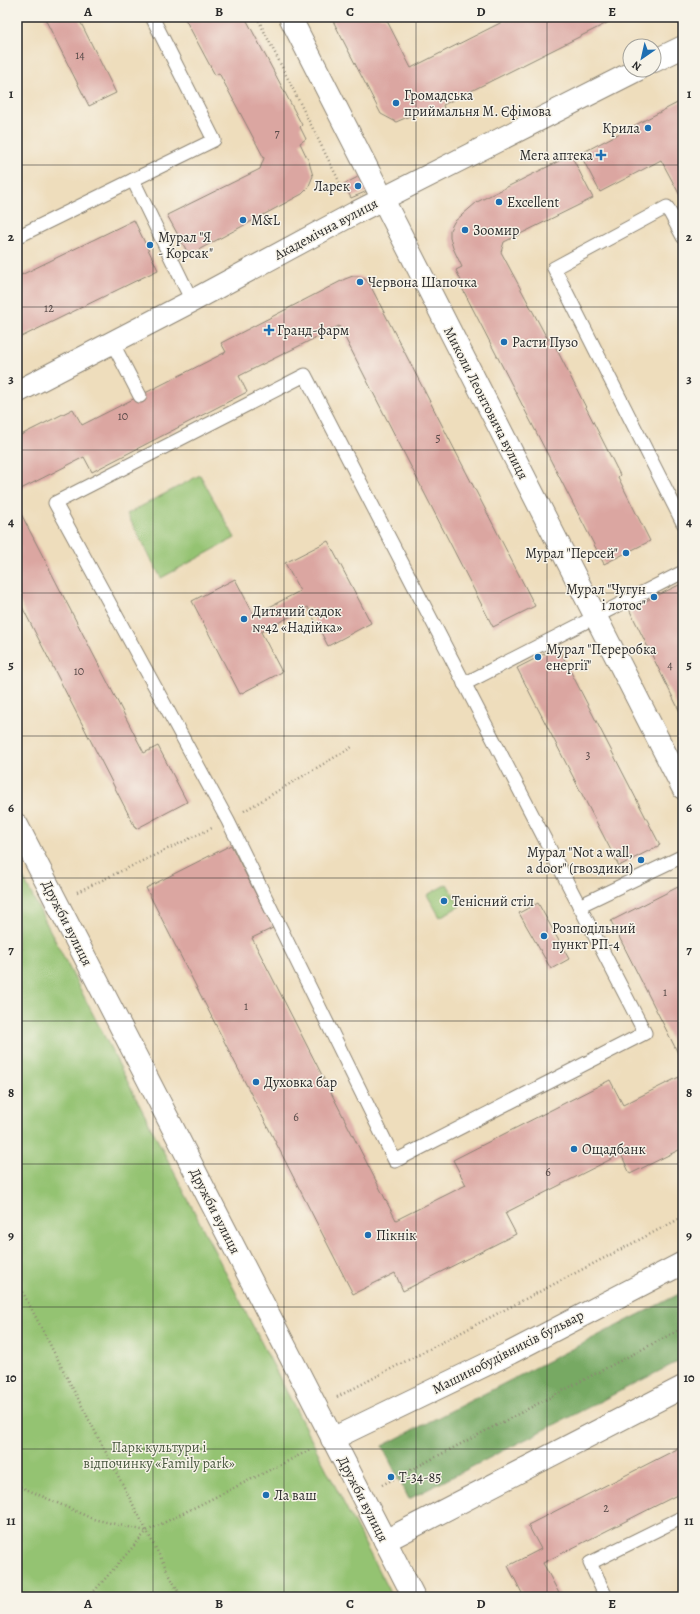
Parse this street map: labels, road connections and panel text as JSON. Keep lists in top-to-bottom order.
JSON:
{
  "streets": {
    "street": [
      "Академічна вулиця",
      "Миколи Леонтовича вулиця",
      "Дружби вулиця",
      "Машинобудівників бульвар"
    ]
  },
  "crossings": [
    ["Академічна вулиця", "Миколи Леонтовича вулиця"],
    ["Дружби вулиця", "Машинобудівників бульвар"]
  ],
  "parks": ["Парк культури і відпочинку «Family park»"],
  "places": {
    "other": [
      "Громадська приймальня М. Єфімова",
      "Крила",
      "Ларек",
      "Excellent",
      "M&L",
      "Зоомир",
      "Мурал \"Я - Корсак\"",
      "Червона Шапочка",
      "Расти Пузо",
      "Мурал \"Персей\"",
      "Мурал \"Чугун і лотос\"",
      "Дитячий садок №42 «Надійка»",
      "Мурал \"Переробка енергії\"",
      "Мурал \"Not a wall, a door\" (гвоздики)",
      "Тенісний стіл",
      "Розподільний пункт РП-4",
      "Духовка бар",
      "Ощадбанк",
      "Пікнік",
      "Т-34-85",
      "Ла ваш"
    ],
    "health": ["Мега аптека", "Гранд-фарм"]
  },
  "house_numbers": [
    "14",
    "7",
    "12",
    "10",
    "5",
    "4",
    "10",
    "3",
    "1",
    "1",
    "6",
    "6",
    "2"
  ],
  "north": "bottom left",
  "grid": {
    "columns": [
      "A",
      "B",
      "C",
      "D",
      "E"
    ],
    "rows": [
      "1",
      "2",
      "3",
      "4",
      "5",
      "6",
      "7",
      "8",
      "9",
      "10",
      "11"
    ]
  }
}
